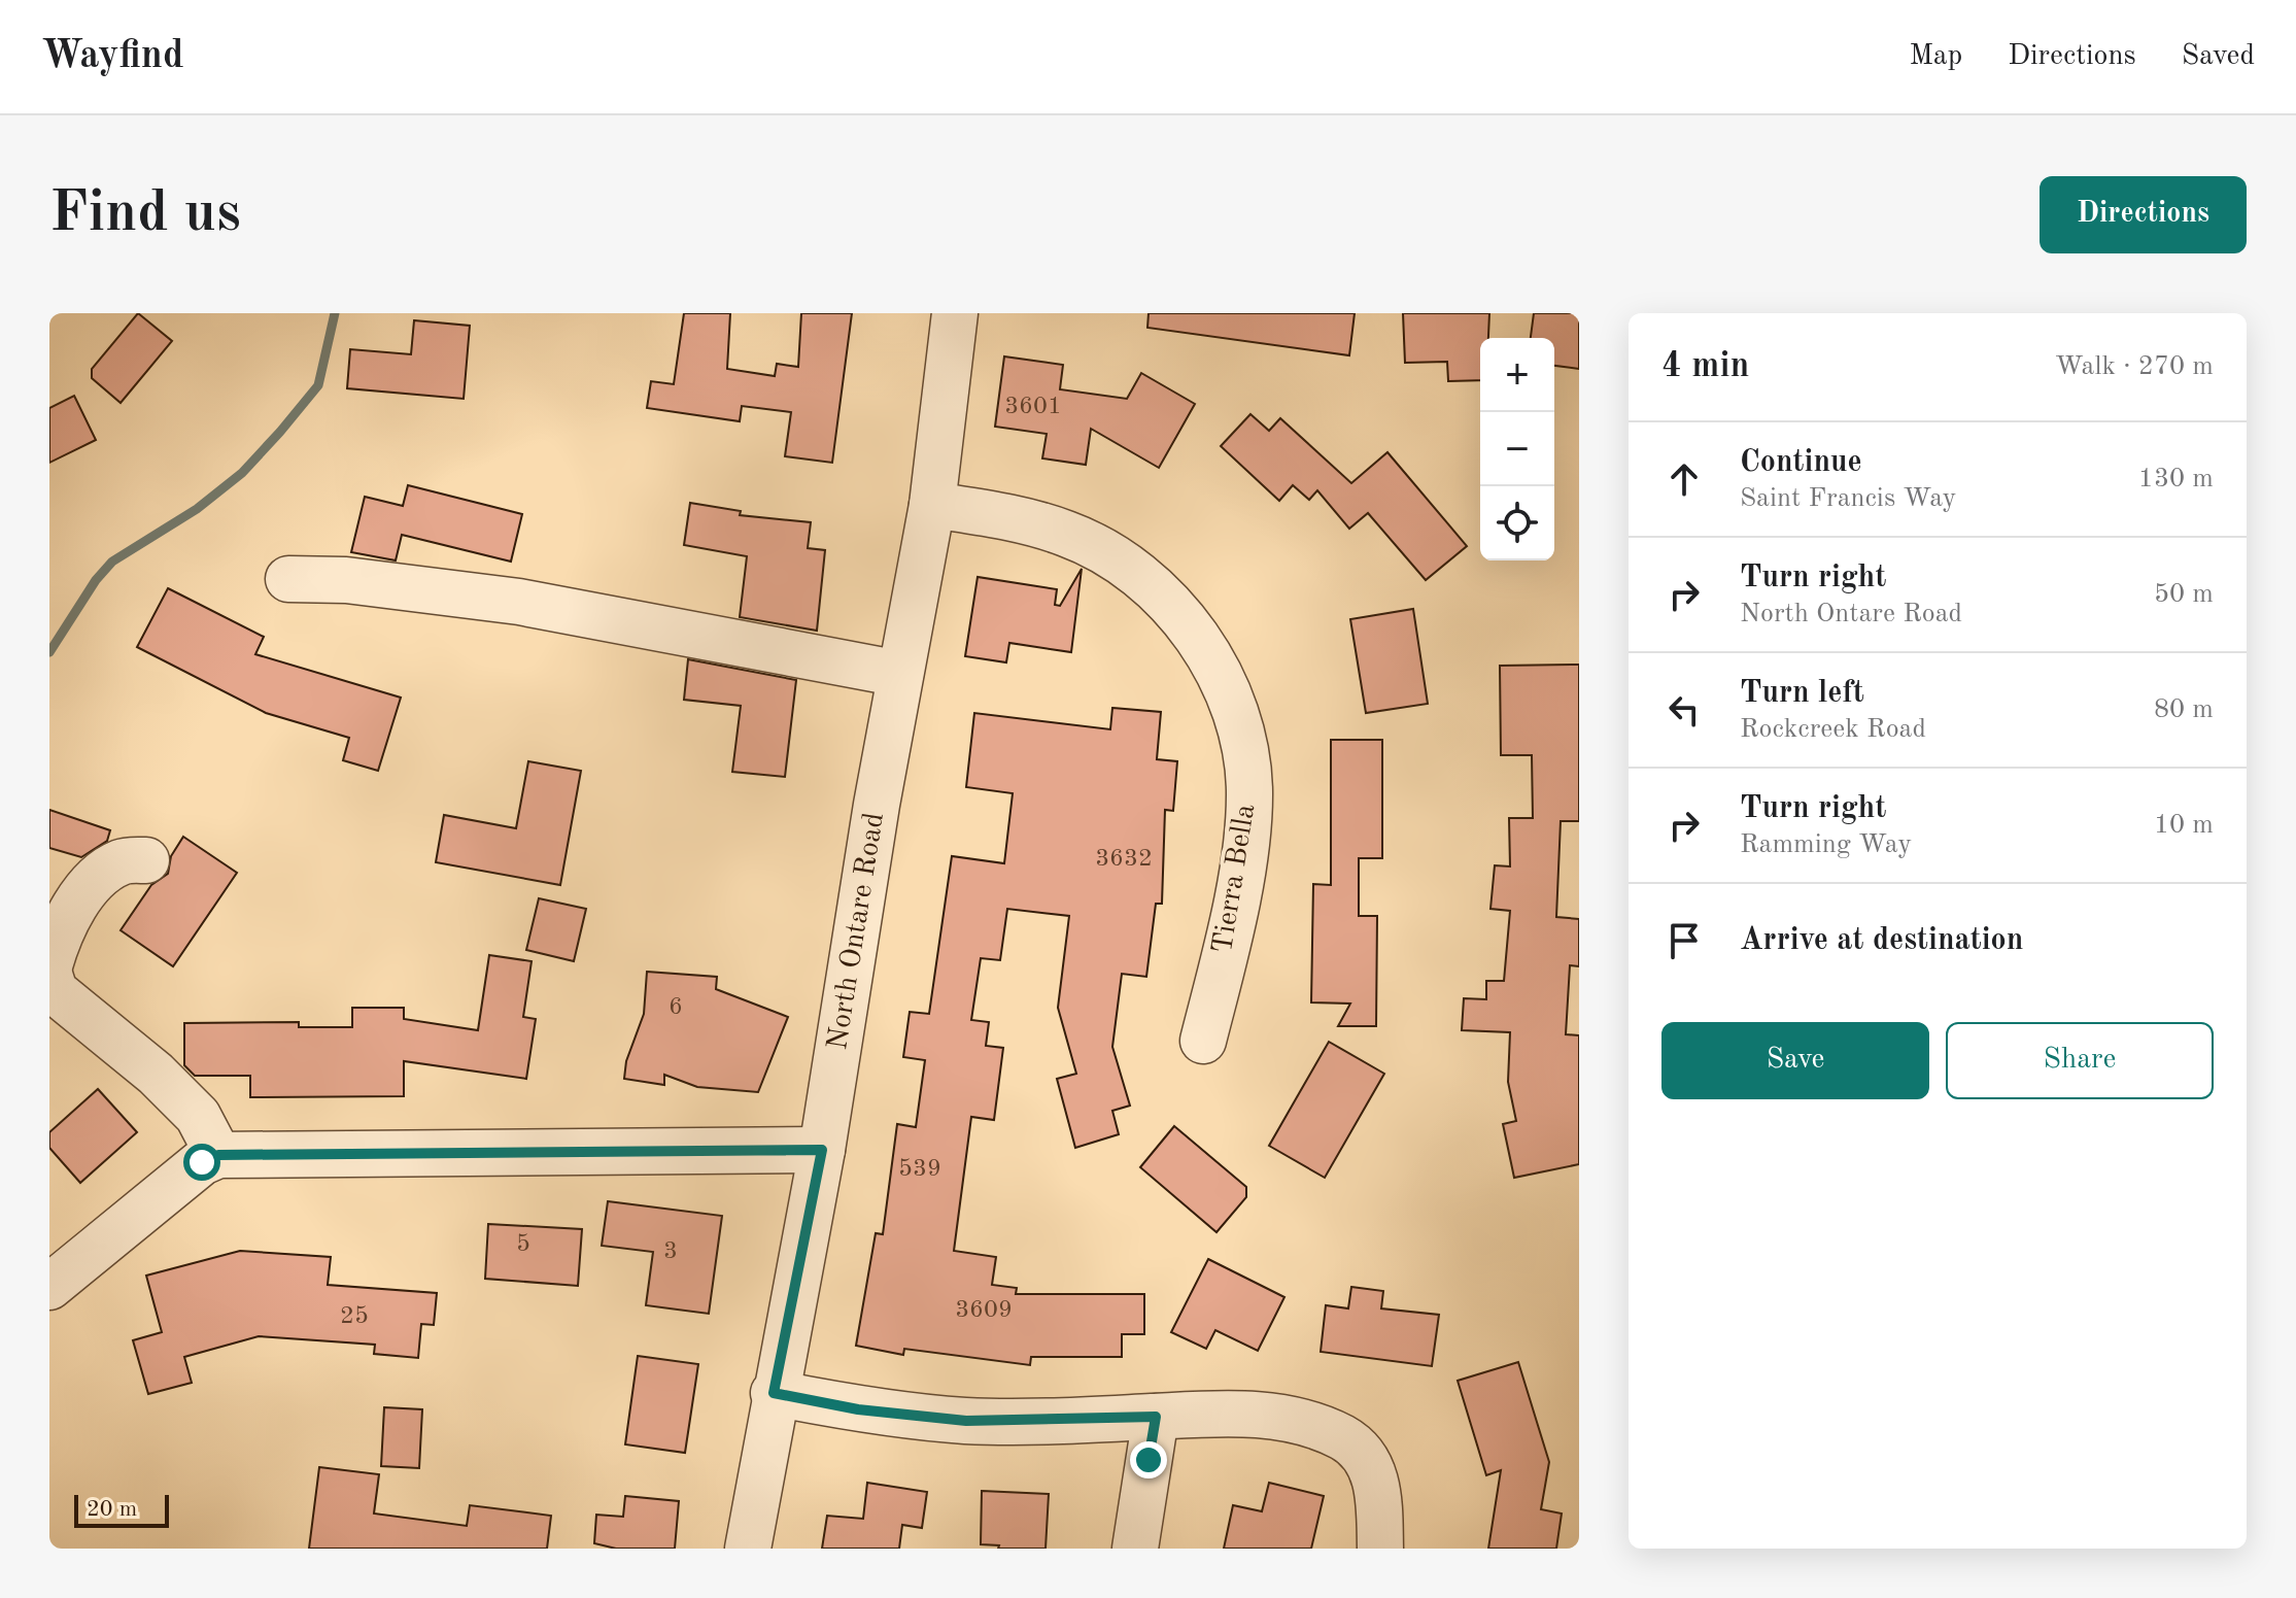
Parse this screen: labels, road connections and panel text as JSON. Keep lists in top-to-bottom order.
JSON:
{
  "streets": {
    "street": ["Tierra Bella", "North Ontare Road"]
  },
  "crossings": [
    ["Tierra Bella", "North Ontare Road"]
  ],
  "house_numbers": [
    "3601",
    "3632",
    "6",
    "539",
    "5",
    "3",
    "3609",
    "25"
  ],
  "scale_bar": "20 m",
  "page": {
    "header": "Wayfind",
    "nav": ["Map", "Directions", "Saved"],
    "buttons": [
      "Directions",
      ["Save", "Share"]
    ],
    "title": "Find us",
    "heading": ["4 min", "Walk · 270 m"],
    "map_buttons": ["+", "−"],
    "list": [
      ["Continue", "Saint Francis Way", "130 m"],
      ["Turn right", "North Ontare Road", "50 m"],
      ["Turn left", "Rockcreek Road", "80 m"],
      ["Turn right", "Ramming Way", "10 m"],
      "Arrive at destination"
    ],
    "scale": "20 m"
  }
}
